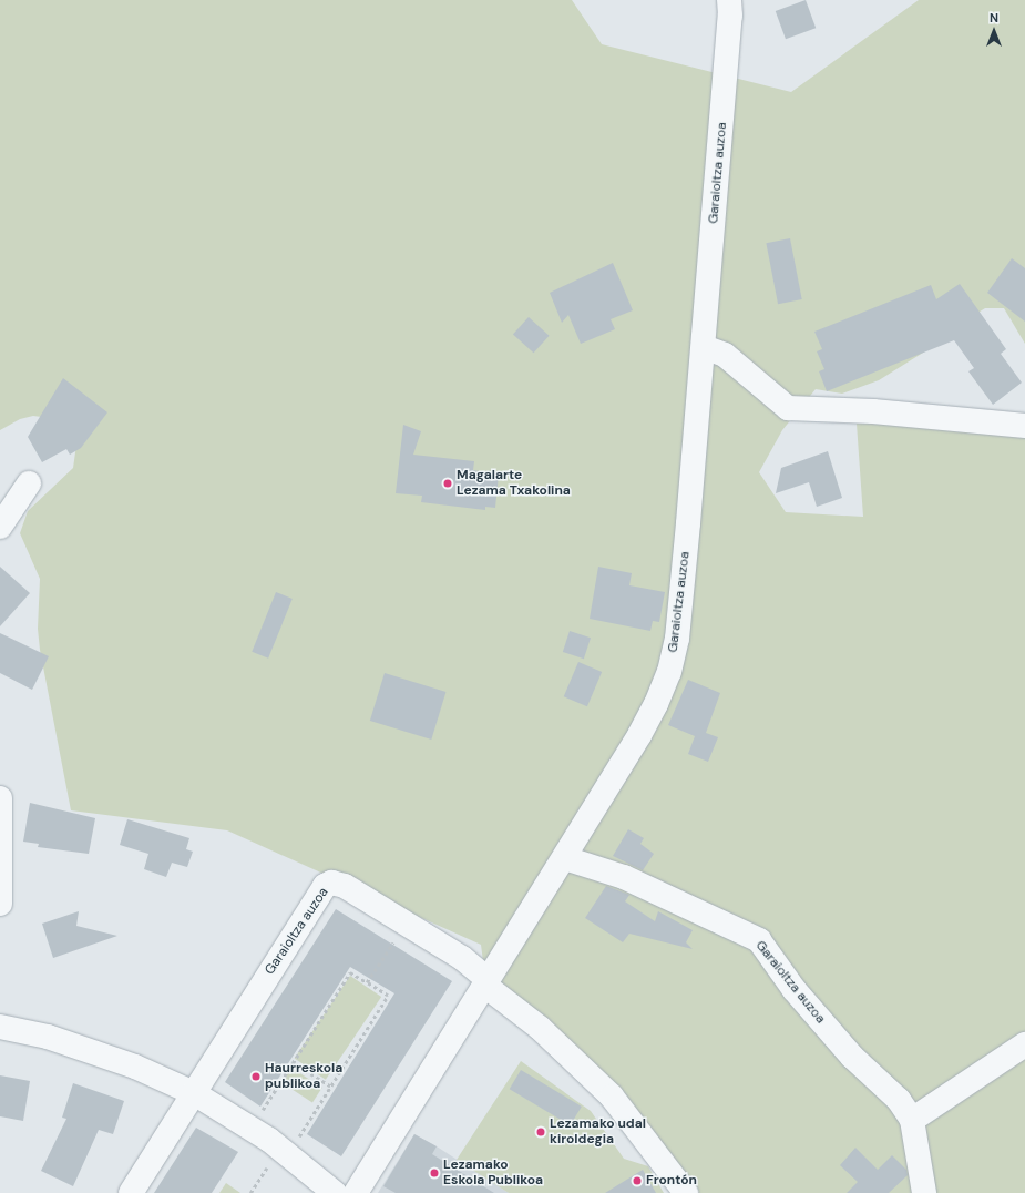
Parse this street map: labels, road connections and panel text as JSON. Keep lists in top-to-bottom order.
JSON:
{
  "streets": {
    "street": ["Garaioltza auzoa"]
  },
  "places": [
    "Magalarte Lezama Txakolina",
    "Haurreskola publikoa",
    "Lezamako udal kiroldegia",
    "Lezamako Eskola Publikoa",
    "Frontón"
  ],
  "north": "top"
}
